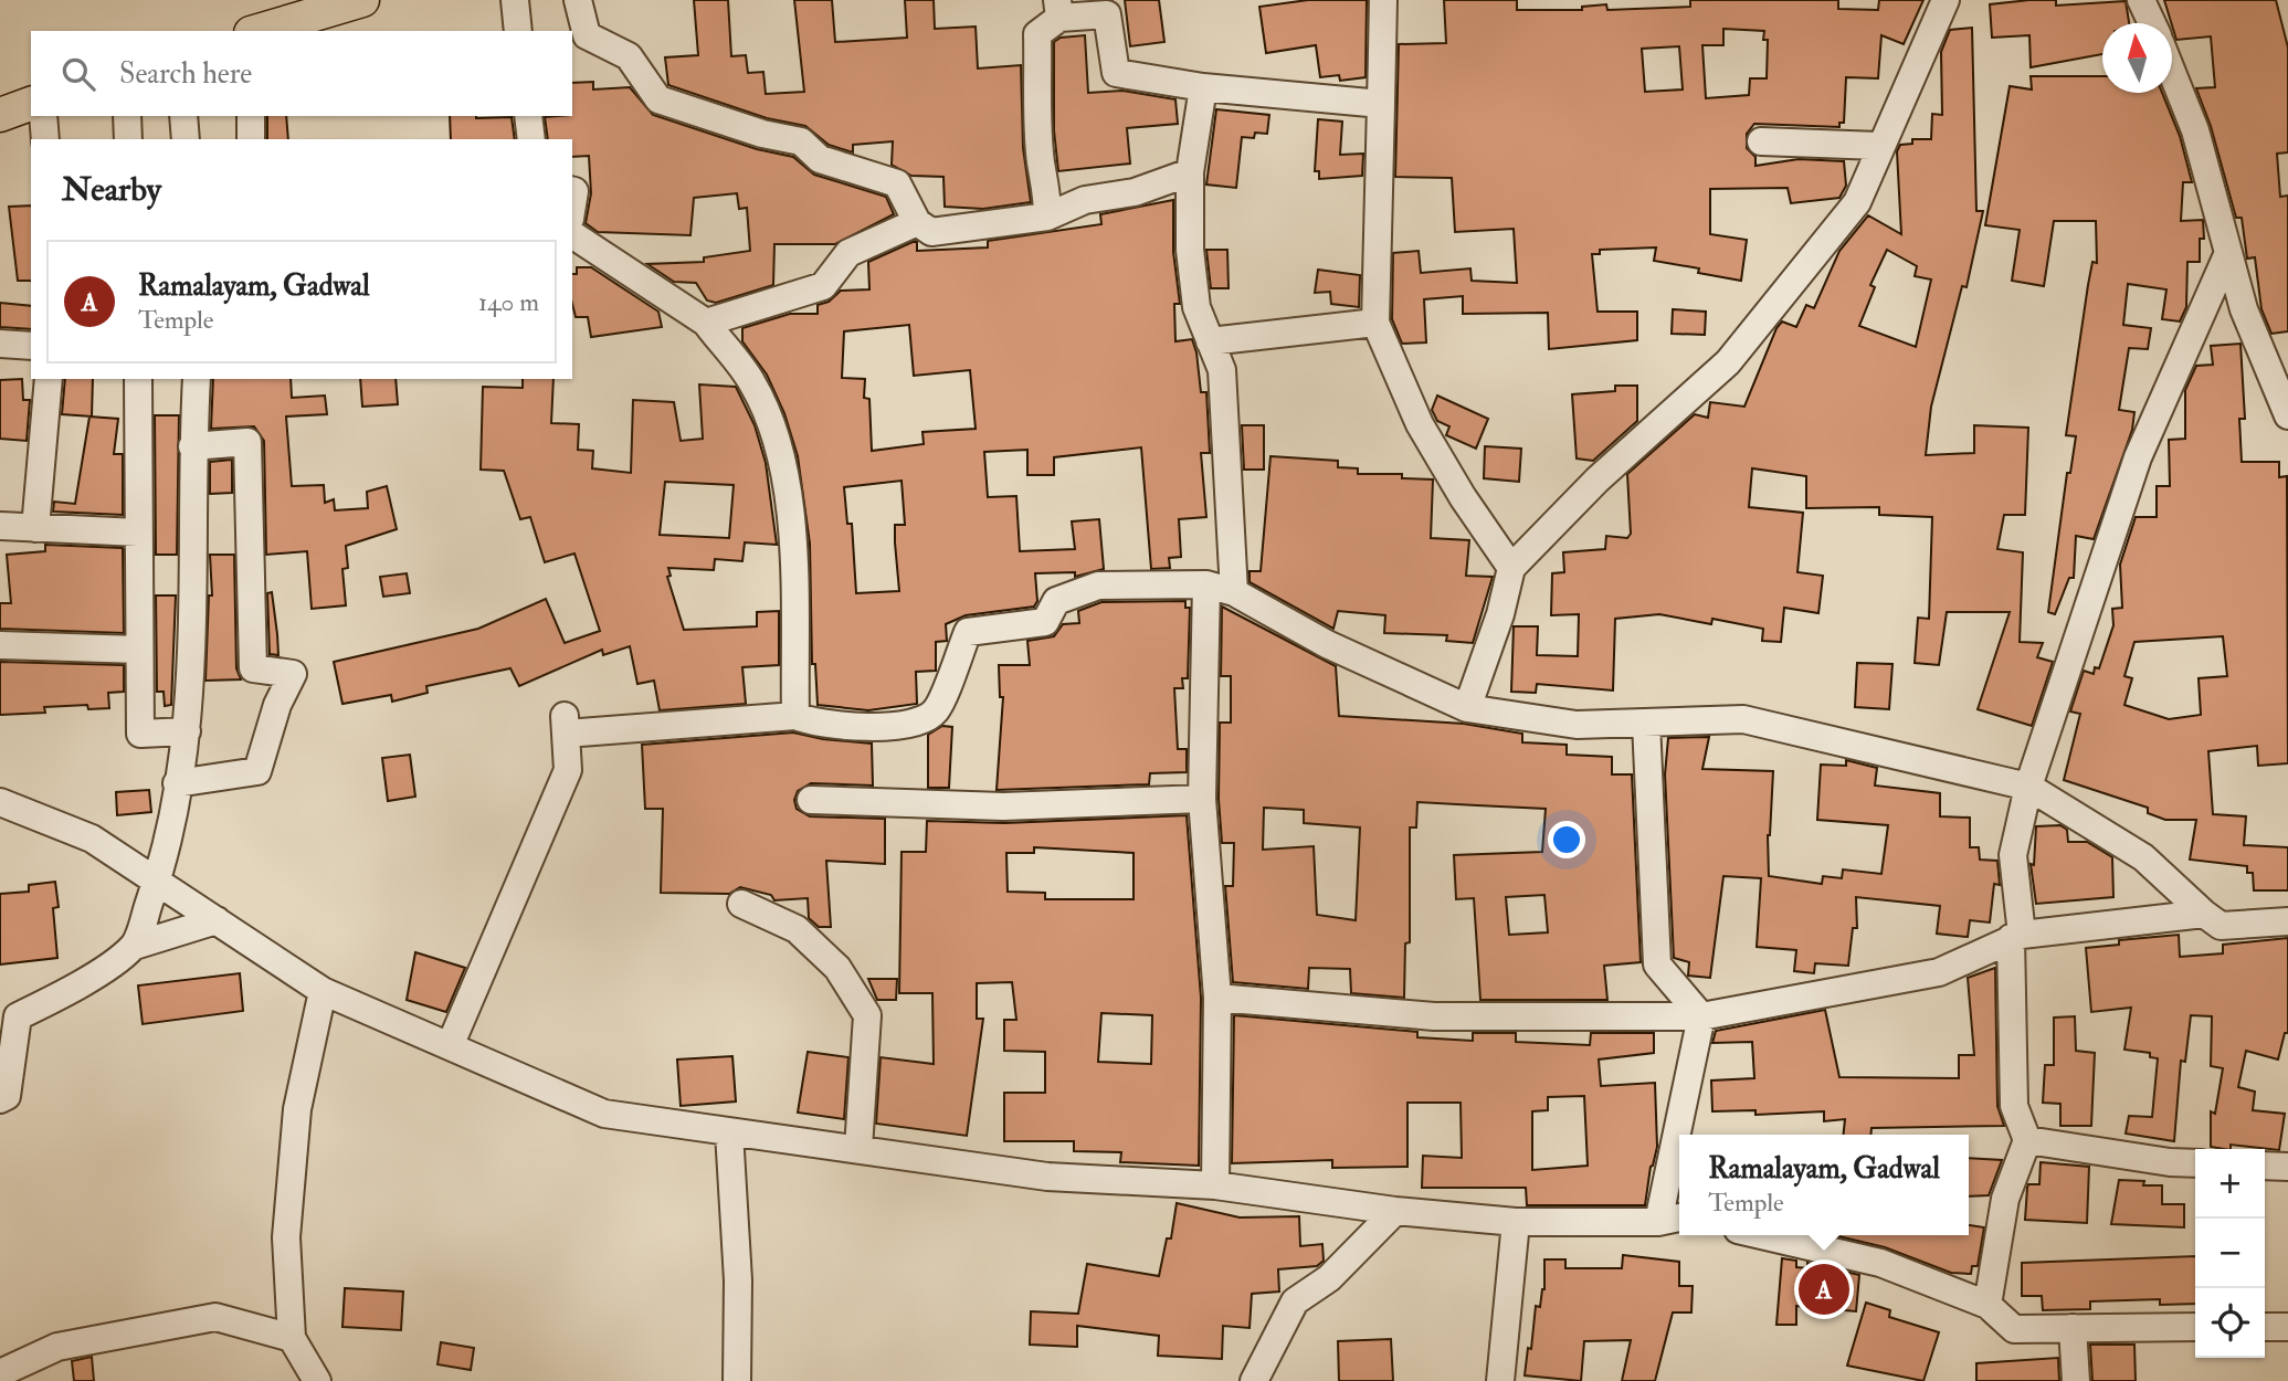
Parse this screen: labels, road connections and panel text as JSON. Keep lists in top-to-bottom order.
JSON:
{
  "north": "top",
  "page": {
    "search": "Search here",
    "heading": "Nearby",
    "list": [
      {
        "mark": "A",
        "name": "Ramalayam, Gadwal",
        "note": "Temple",
        "value": "140 m"
      }
    ],
    "popup": ["Ramalayam, Gadwal", "Temple"],
    "map_buttons": ["+", "−"],
    "pins": "A"
  }
}
